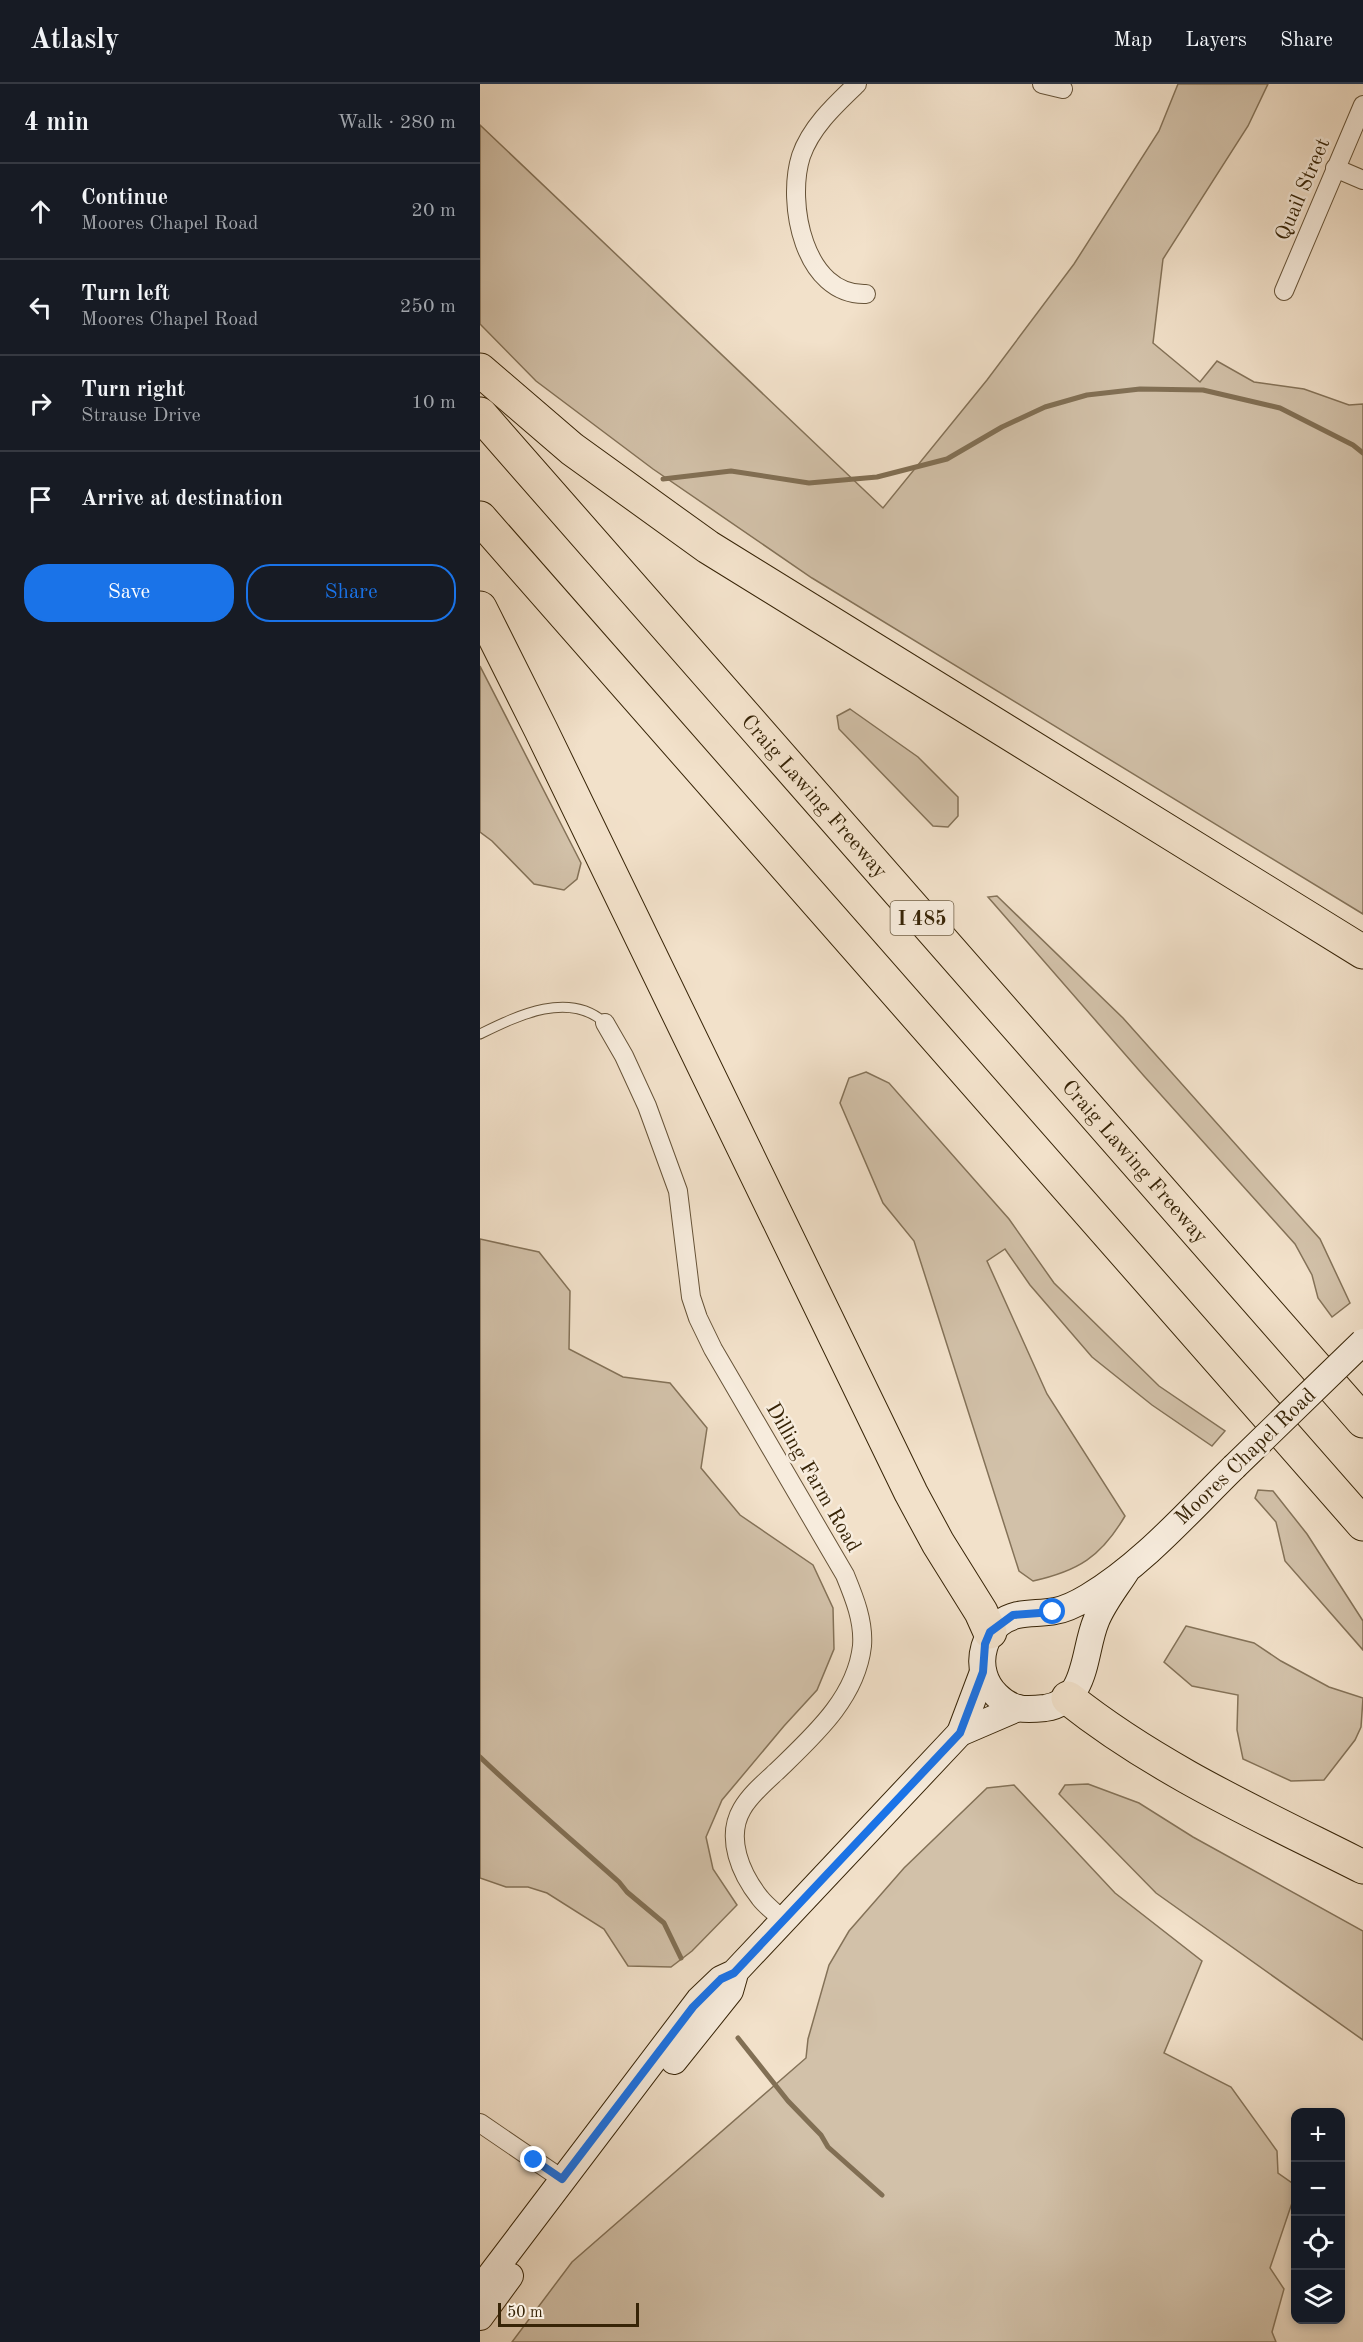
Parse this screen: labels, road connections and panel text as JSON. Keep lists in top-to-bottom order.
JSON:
{
  "streets": {
    "highway": ["Craig Lawing Freeway", "I 485"],
    "main road": ["Moores Chapel Road"],
    "street": ["Quail Street", "Dilling Farm Road"]
  },
  "scale_bar": "50 m",
  "page": {
    "header": "Atlasly",
    "nav": ["Map", "Layers", "Share"],
    "heading": ["4 min", "Walk · 280 m"],
    "list": [
      ["Continue", "Moores Chapel Road", "20 m"],
      ["Turn left", "Moores Chapel Road", "250 m"],
      ["Turn right", "Strause Drive", "10 m"],
      "Arrive at destination"
    ],
    "buttons": ["Save", "Share"],
    "map_buttons": ["+", "−"],
    "scale": "50 m"
  }
}
